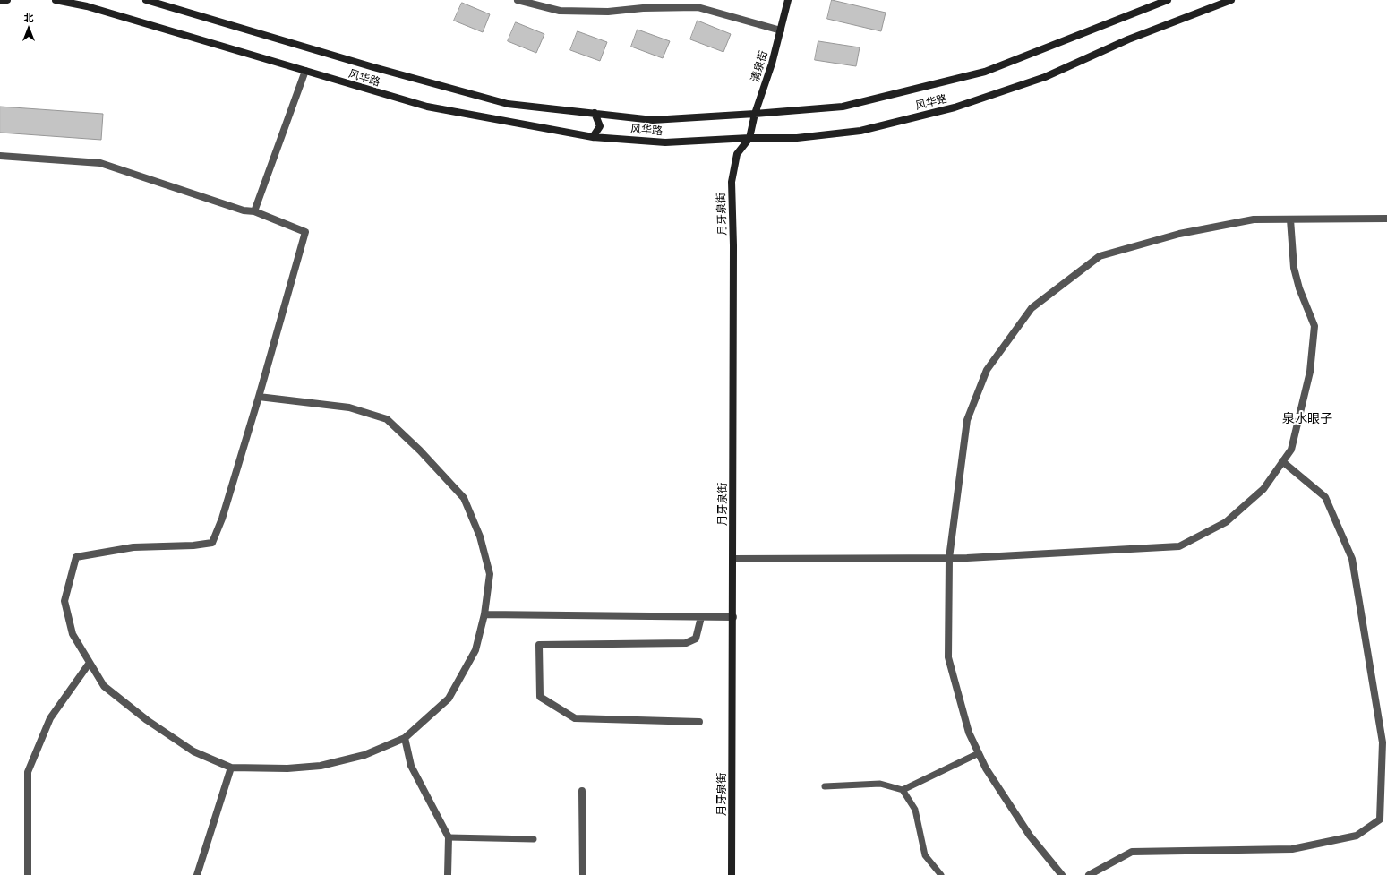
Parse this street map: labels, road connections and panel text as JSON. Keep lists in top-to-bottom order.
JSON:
{
  "streets": {
    "street": ["清泉街", "风华路", "月牙泉街"]
  },
  "crossings": [
    ["清泉街", "风华路"],
    ["清泉街", "月牙泉街"],
    ["风华路", "月牙泉街"]
  ],
  "districts": ["泉水眼子"],
  "north": "top"
}
